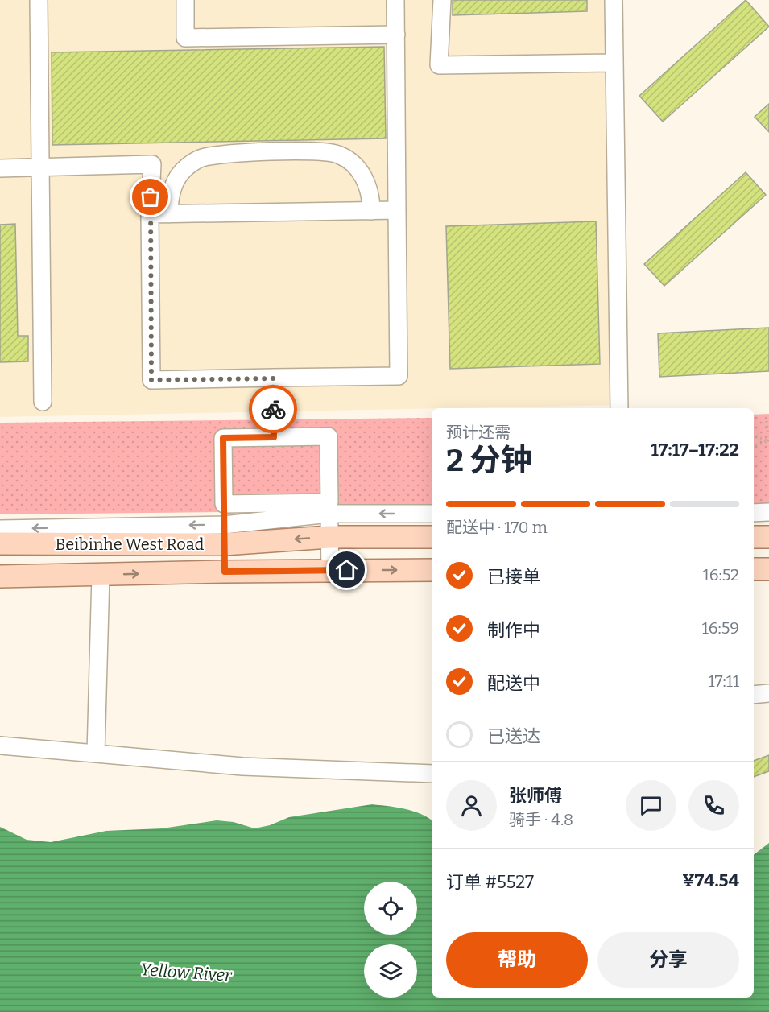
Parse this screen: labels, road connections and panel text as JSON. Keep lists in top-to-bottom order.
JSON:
{
  "streets": {
    "main road": ["Beibinhe West Road"]
  },
  "water": ["Yellow River"],
  "page": {
    "heading": ["2 分钟", "预计还需", "17:17–17:22"],
    "panel": [
      "张师傅",
      "骑手 · 4.8",
      "订单 #5527",
      "¥74.54"
    ],
    "bar": "配送中 · 170 m",
    "list": [
      ["已接单", "16:52"],
      ["制作中", "16:59"],
      ["配送中", "17:11"],
      "已送达"
    ],
    "buttons": ["帮助", "分享"]
  }
}
